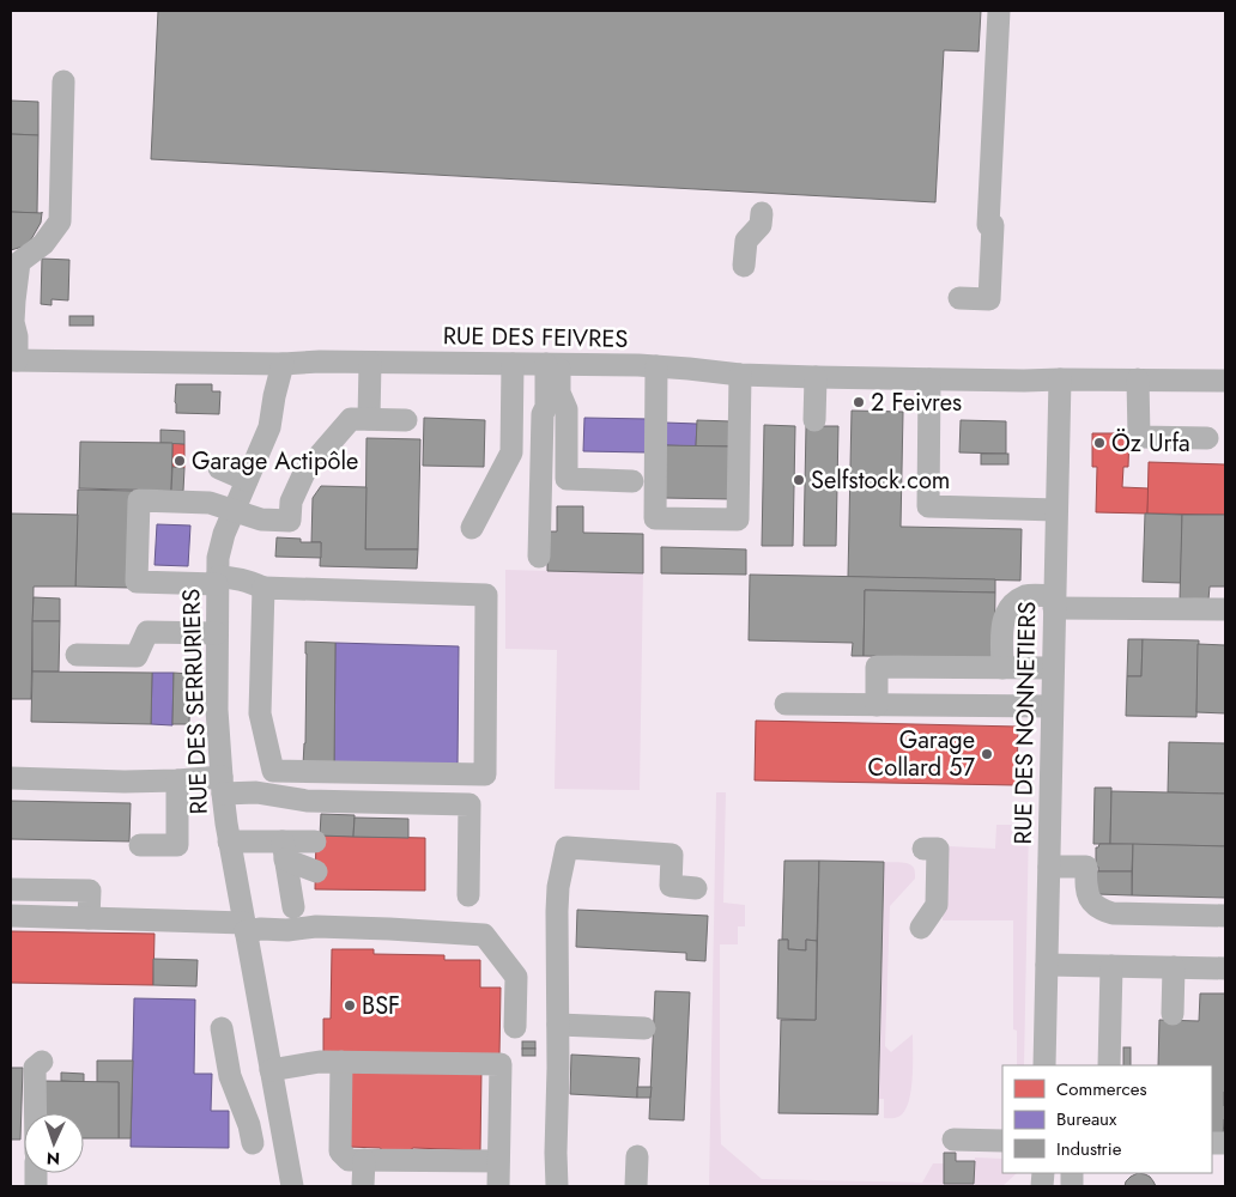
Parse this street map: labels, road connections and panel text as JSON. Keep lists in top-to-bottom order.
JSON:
{
  "streets": {
    "street": ["RUE DES FEIVRES", "RUE DES SERRURIERS", "RUE DES NONNETIERS"]
  },
  "crossings": [
    ["RUE DES FEIVRES", "RUE DES SERRURIERS"],
    ["RUE DES FEIVRES", "RUE DES NONNETIERS"]
  ],
  "places": [
    "2 Feivres",
    "Öz Urfa",
    "Garage Actipôle",
    "Selfstock.com",
    "Garage Collard 57",
    "BSF"
  ],
  "legend": ["Commerces", "Bureaux", "Industrie"],
  "north": "bottom"
}
